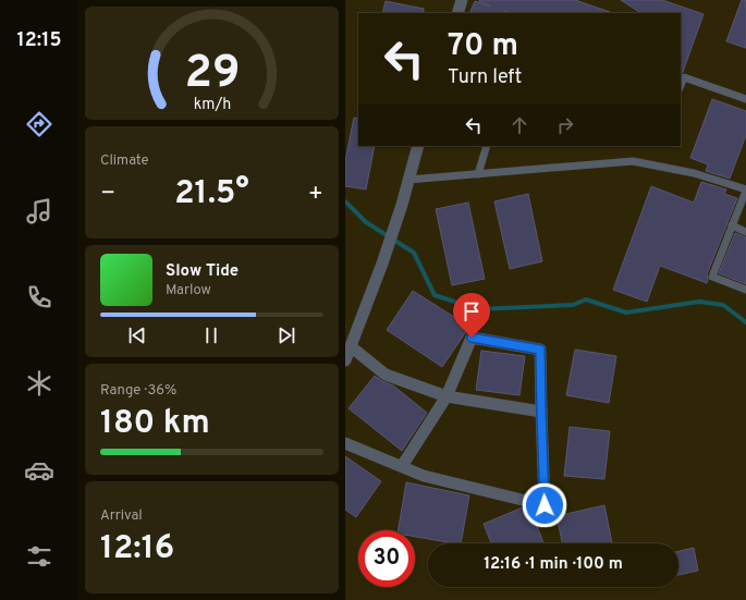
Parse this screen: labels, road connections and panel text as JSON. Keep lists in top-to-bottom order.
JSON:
{
  "page": {
    "tabs": "12:15",
    "turn": ["70 m", "Turn left"],
    "tile": [
      "Climate",
      ["Range · 36%", "180 km"],
      ["Arrival", "12:16"]
    ],
    "heat": ["−", "21.5°", "+"],
    "song": ["Slow Tide", "Marlow"],
    "limit": "30",
    "trip": "12:16 · 1 min · 100 m",
    "gauge": ["29", "km/h"]
  }
}
